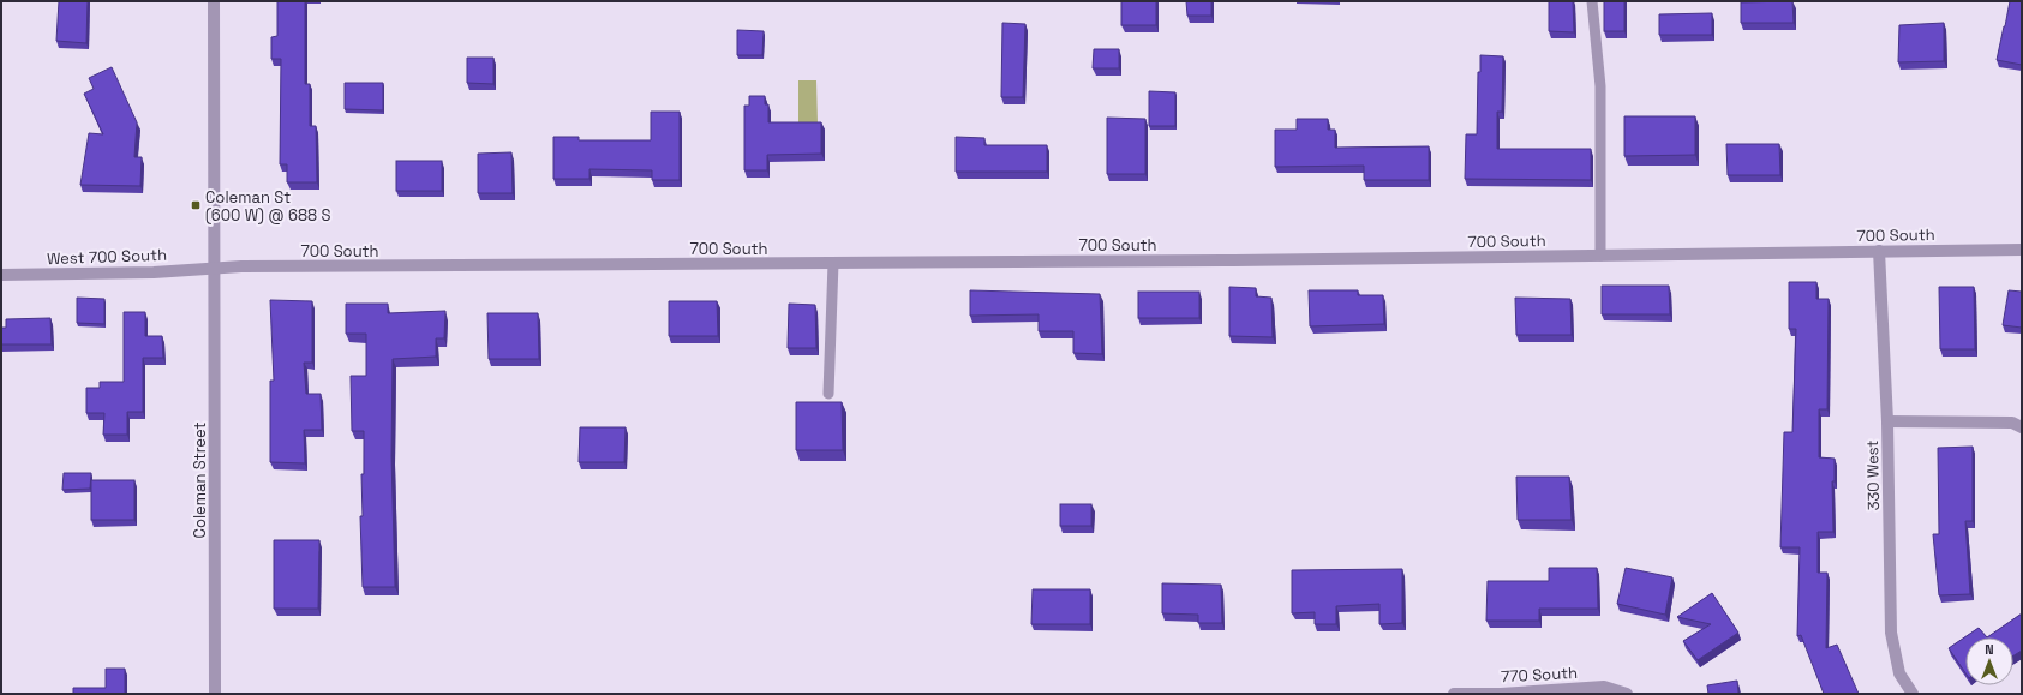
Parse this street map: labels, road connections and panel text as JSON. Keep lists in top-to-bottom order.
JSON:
{
  "streets": {
    "street": [
      "700 South",
      "West 700 South",
      "330 West",
      "Coleman Street",
      "770 South"
    ]
  },
  "crossings": [
    ["700 South", "West 700 South"],
    ["700 South", "330 West"],
    ["700 South", "Coleman Street"],
    ["West 700 South", "Coleman Street"]
  ],
  "places": {
    "transit": ["Coleman St (600 W) @ 688 S"]
  },
  "north": "top"
}
